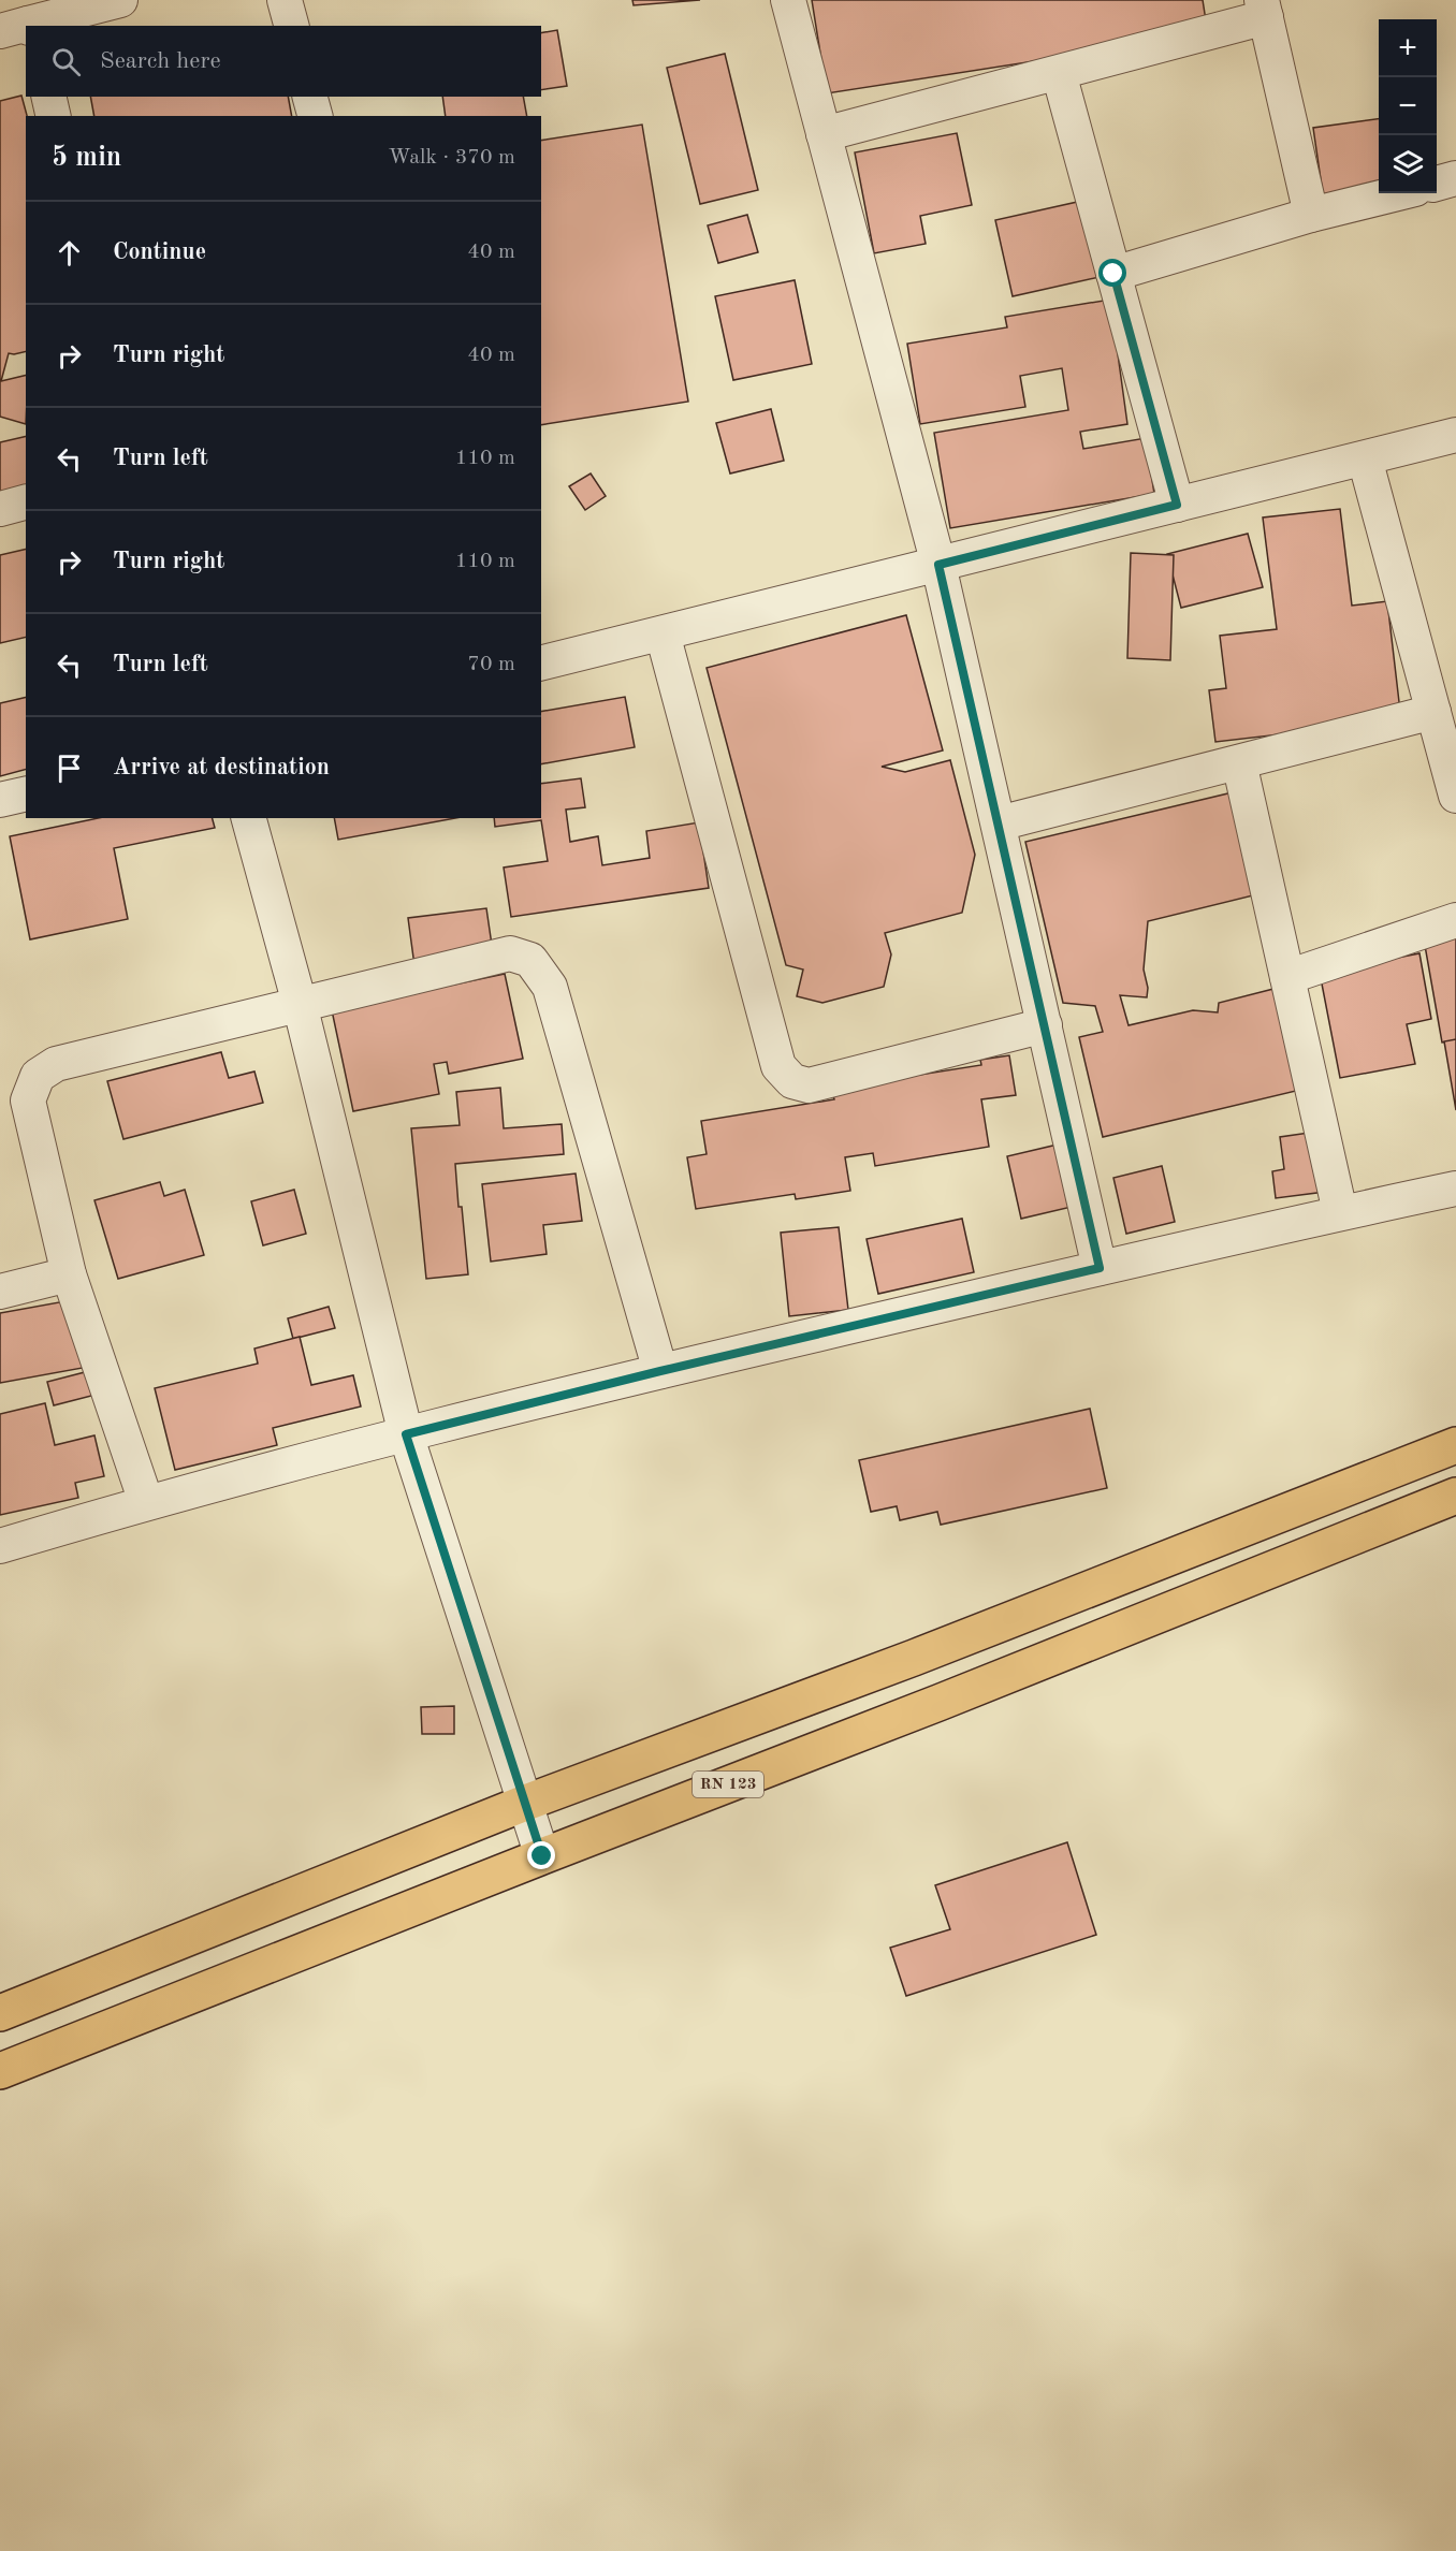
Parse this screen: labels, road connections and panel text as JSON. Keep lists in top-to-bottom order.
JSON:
{
  "streets": {
    "main road": ["RN 123"]
  },
  "page": {
    "map_buttons": ["+", "−"],
    "search": "Search here",
    "heading": ["5 min", "Walk · 370 m"],
    "list": [
      ["Continue", "40 m"],
      ["Turn right", "40 m"],
      ["Turn left", "110 m"],
      ["Turn right", "110 m"],
      ["Turn left", "70 m"],
      "Arrive at destination"
    ]
  }
}
